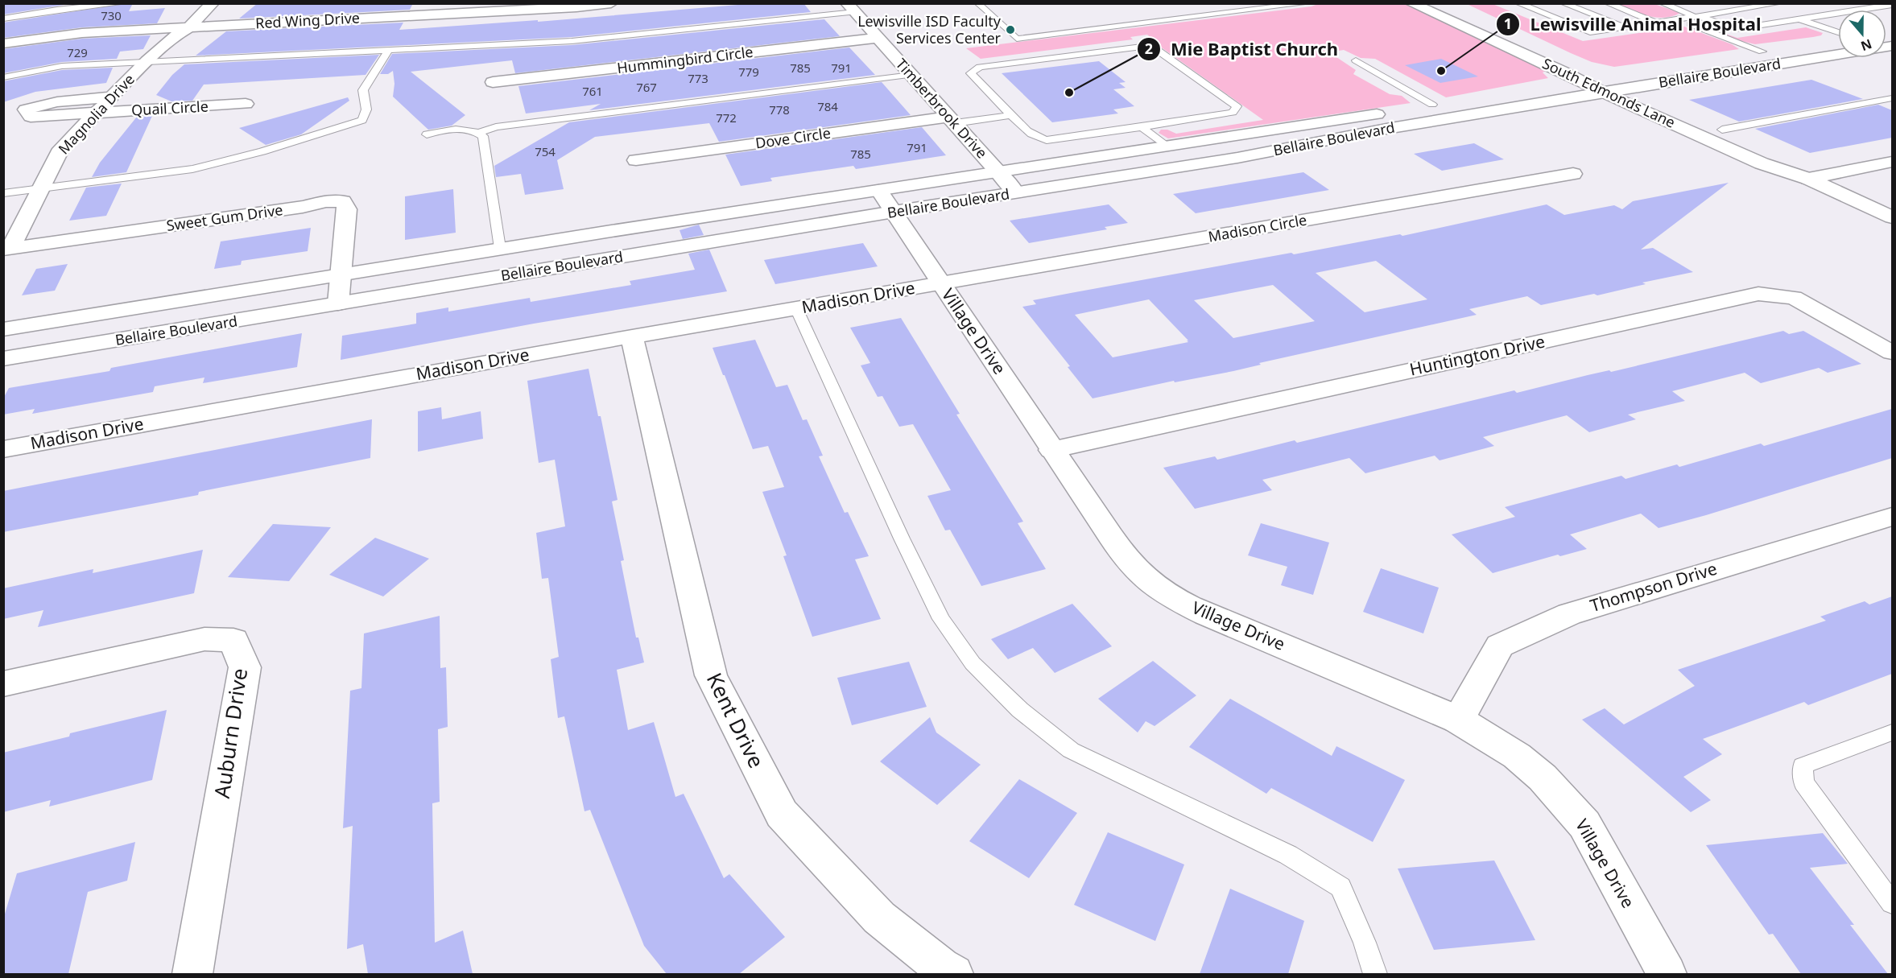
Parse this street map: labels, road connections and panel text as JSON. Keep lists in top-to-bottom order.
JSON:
{
  "streets": {
    "street": [
      "Red Wing Drive",
      "Hummingbird Circle",
      "Bellaire Boulevard",
      "South Edmonds Lane",
      "Quail Circle",
      "Timberbrook Drive",
      "Magnolia Drive",
      "Dove Circle",
      "Sweet Gum Drive",
      "Madison Circle",
      "Madison Drive",
      "Village Drive",
      "Huntington Drive",
      "Thompson Drive",
      "Kent Drive",
      "Auburn Drive"
    ]
  },
  "crossings": [
    ["Red Wing Drive", "Magnolia Drive"],
    ["Hummingbird Circle", "Timberbrook Drive"],
    ["Bellaire Boulevard", "South Edmonds Lane"],
    ["Bellaire Boulevard", "Timberbrook Drive"],
    ["Bellaire Boulevard", "Sweet Gum Drive"],
    ["Bellaire Boulevard", "Village Drive"],
    ["Quail Circle", "Magnolia Drive"],
    ["Timberbrook Drive", "Dove Circle"],
    ["Magnolia Drive", "Sweet Gum Drive"],
    ["Madison Circle", "Madison Drive"],
    ["Madison Circle", "Village Drive"],
    ["Madison Drive", "Village Drive"],
    ["Madison Drive", "Kent Drive"],
    ["Village Drive", "Huntington Drive"],
    ["Village Drive", "Thompson Drive"]
  ],
  "places": ["Lewisville ISD Faculty Services Center", "Lewisville Animal Hospital", "Mie Baptist Church"],
  "house_numbers": [
    "730",
    "729",
    "785",
    "791",
    "779",
    "773",
    "767",
    "761",
    "784",
    "778",
    "772",
    "791",
    "754",
    "785"
  ],
  "north": "bottom"
}
